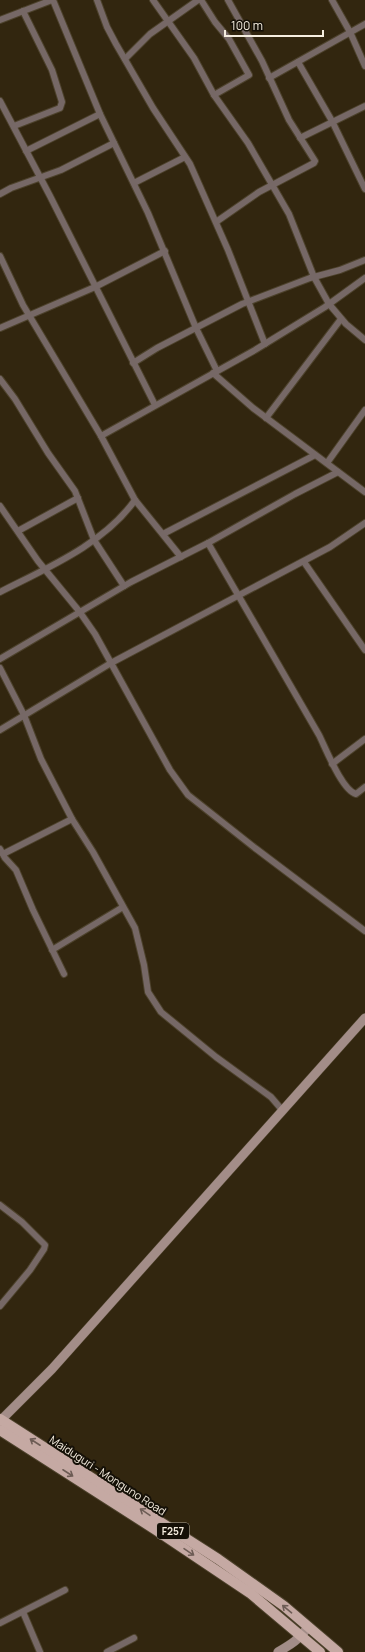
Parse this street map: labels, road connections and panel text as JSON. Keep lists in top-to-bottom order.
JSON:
{
  "streets": {
    "main road": ["Maiduguri - Monguno Road", "F257"]
  },
  "scale_bar": "100 m"
}
